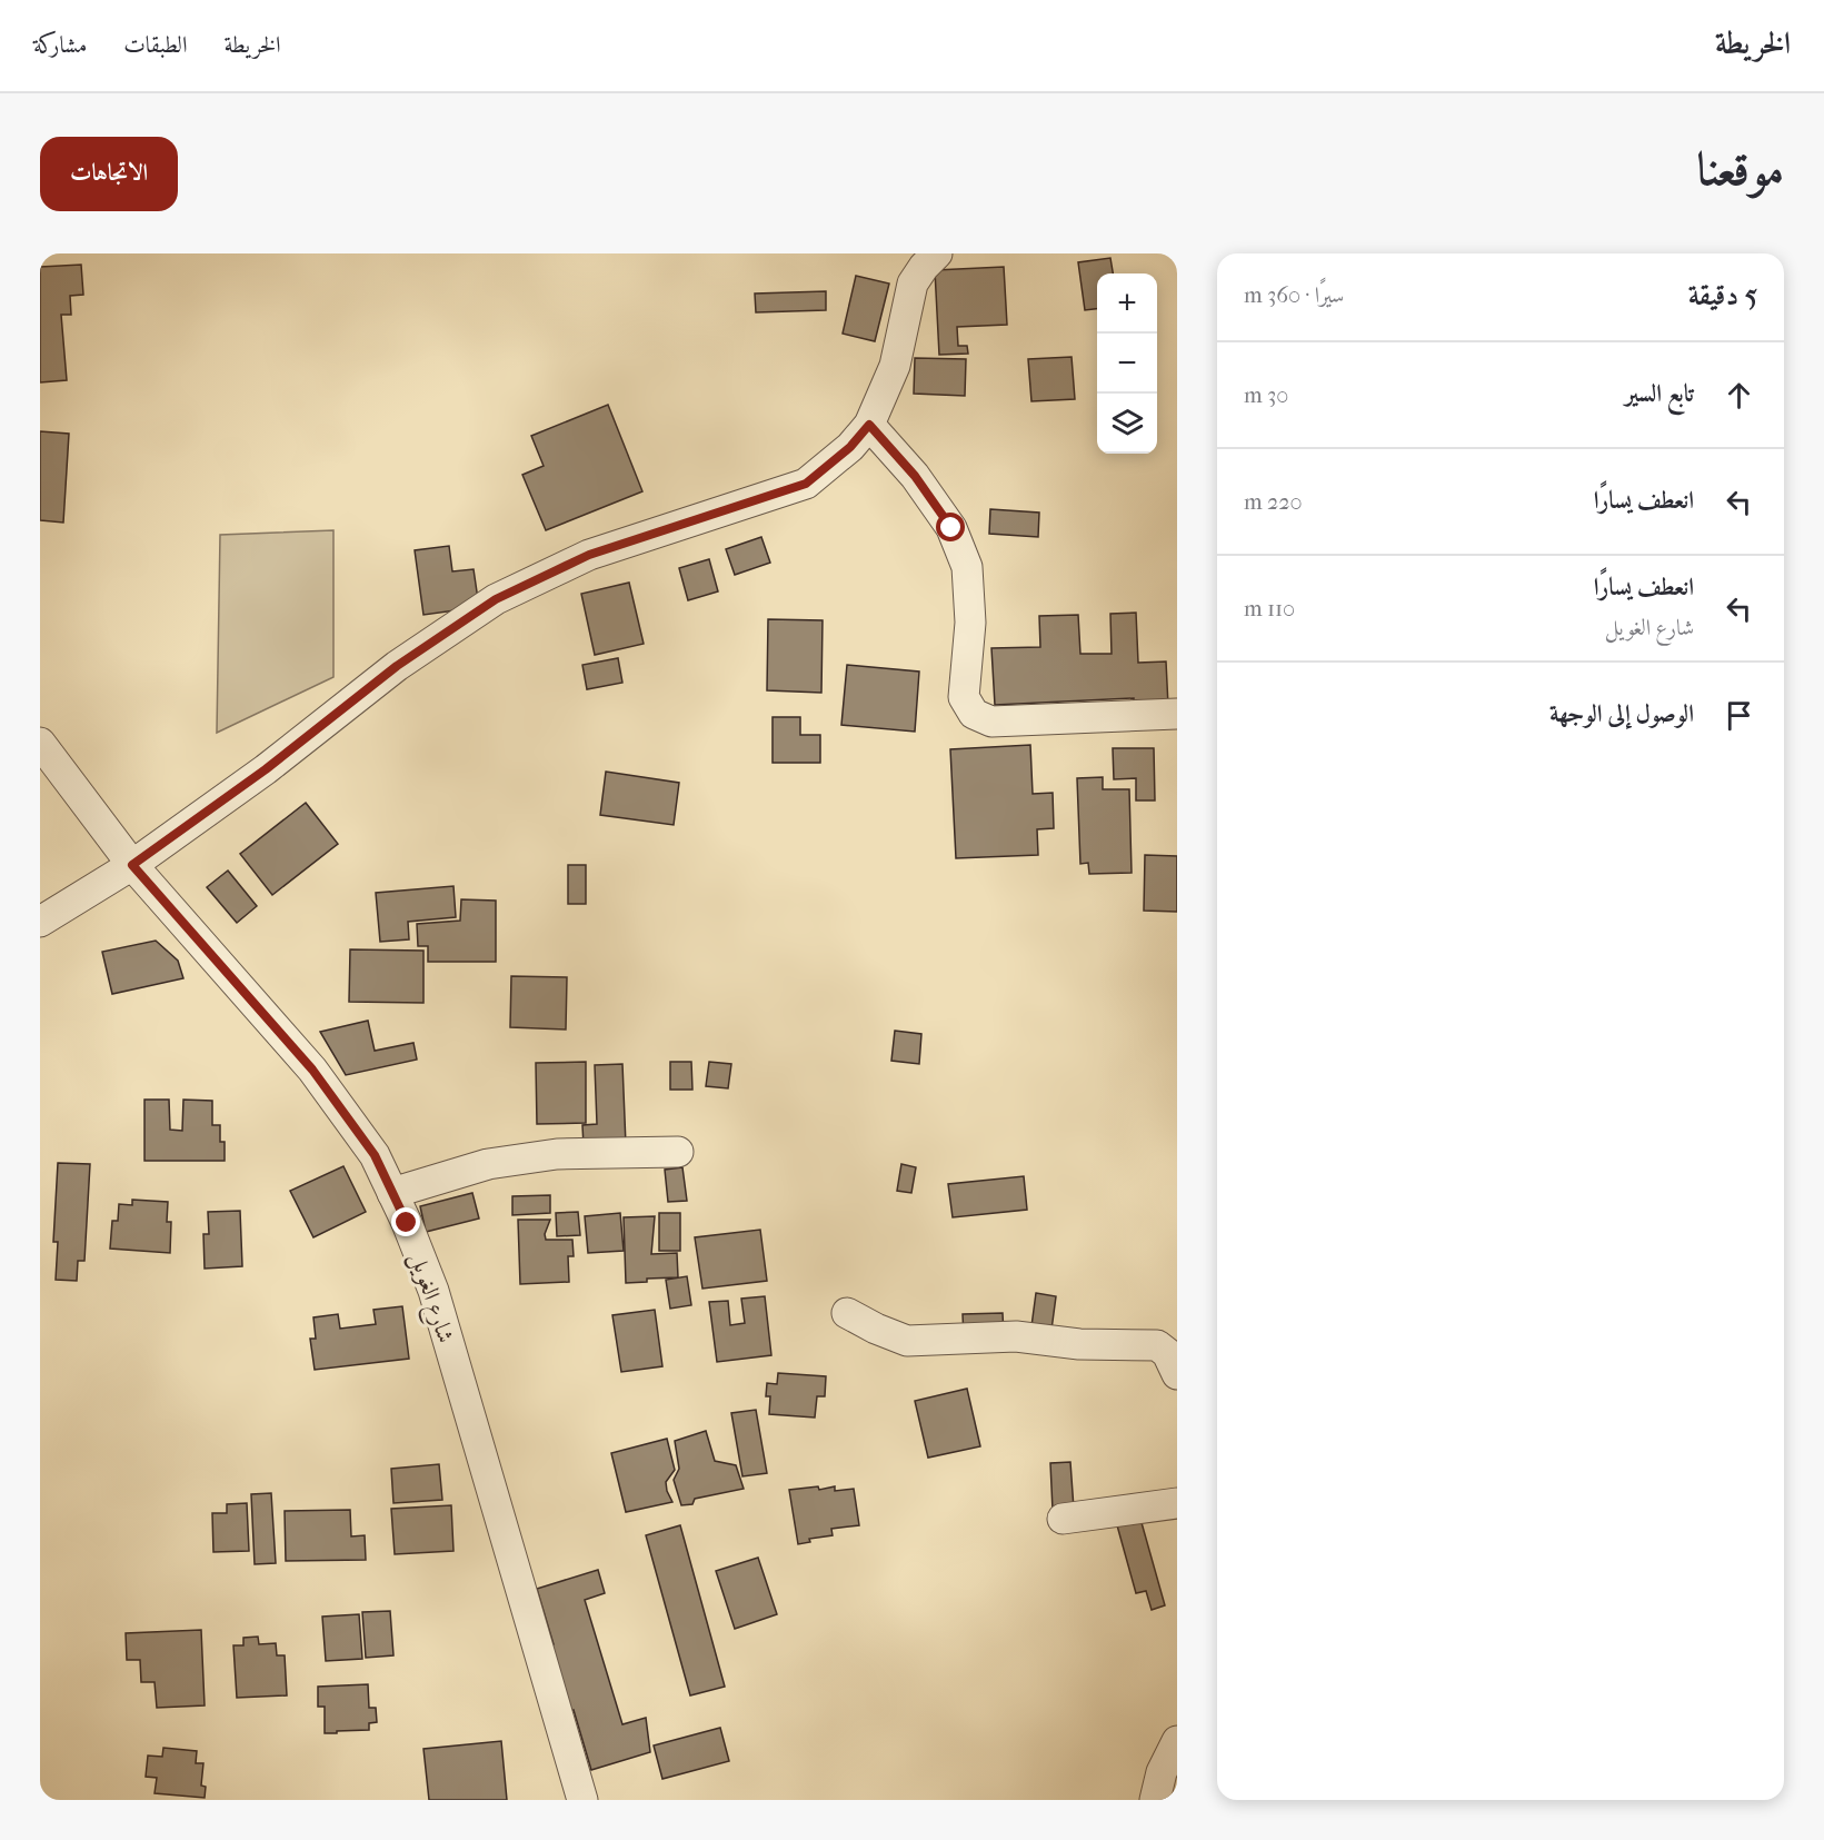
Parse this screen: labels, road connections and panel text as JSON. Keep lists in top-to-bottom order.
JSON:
{
  "streets": {
    "street": ["شارع الغويل"]
  },
  "page": {
    "header": "الخريطة",
    "nav": ["الخريطة", "الطبقات", "مشاركة"],
    "title": "موقعنا",
    "buttons": "الاتجاهات",
    "heading": ["5 دقيقة", "سيرًا · 360 m"],
    "map_buttons": ["+", "−"],
    "list": [
      ["تابع السير", "30 m"],
      ["انعطف يسارًا", "220 m"],
      ["انعطف يسارًا", "شارع الغويل", "110 m"],
      "الوصول إلى الوجهة"
    ]
  }
}
